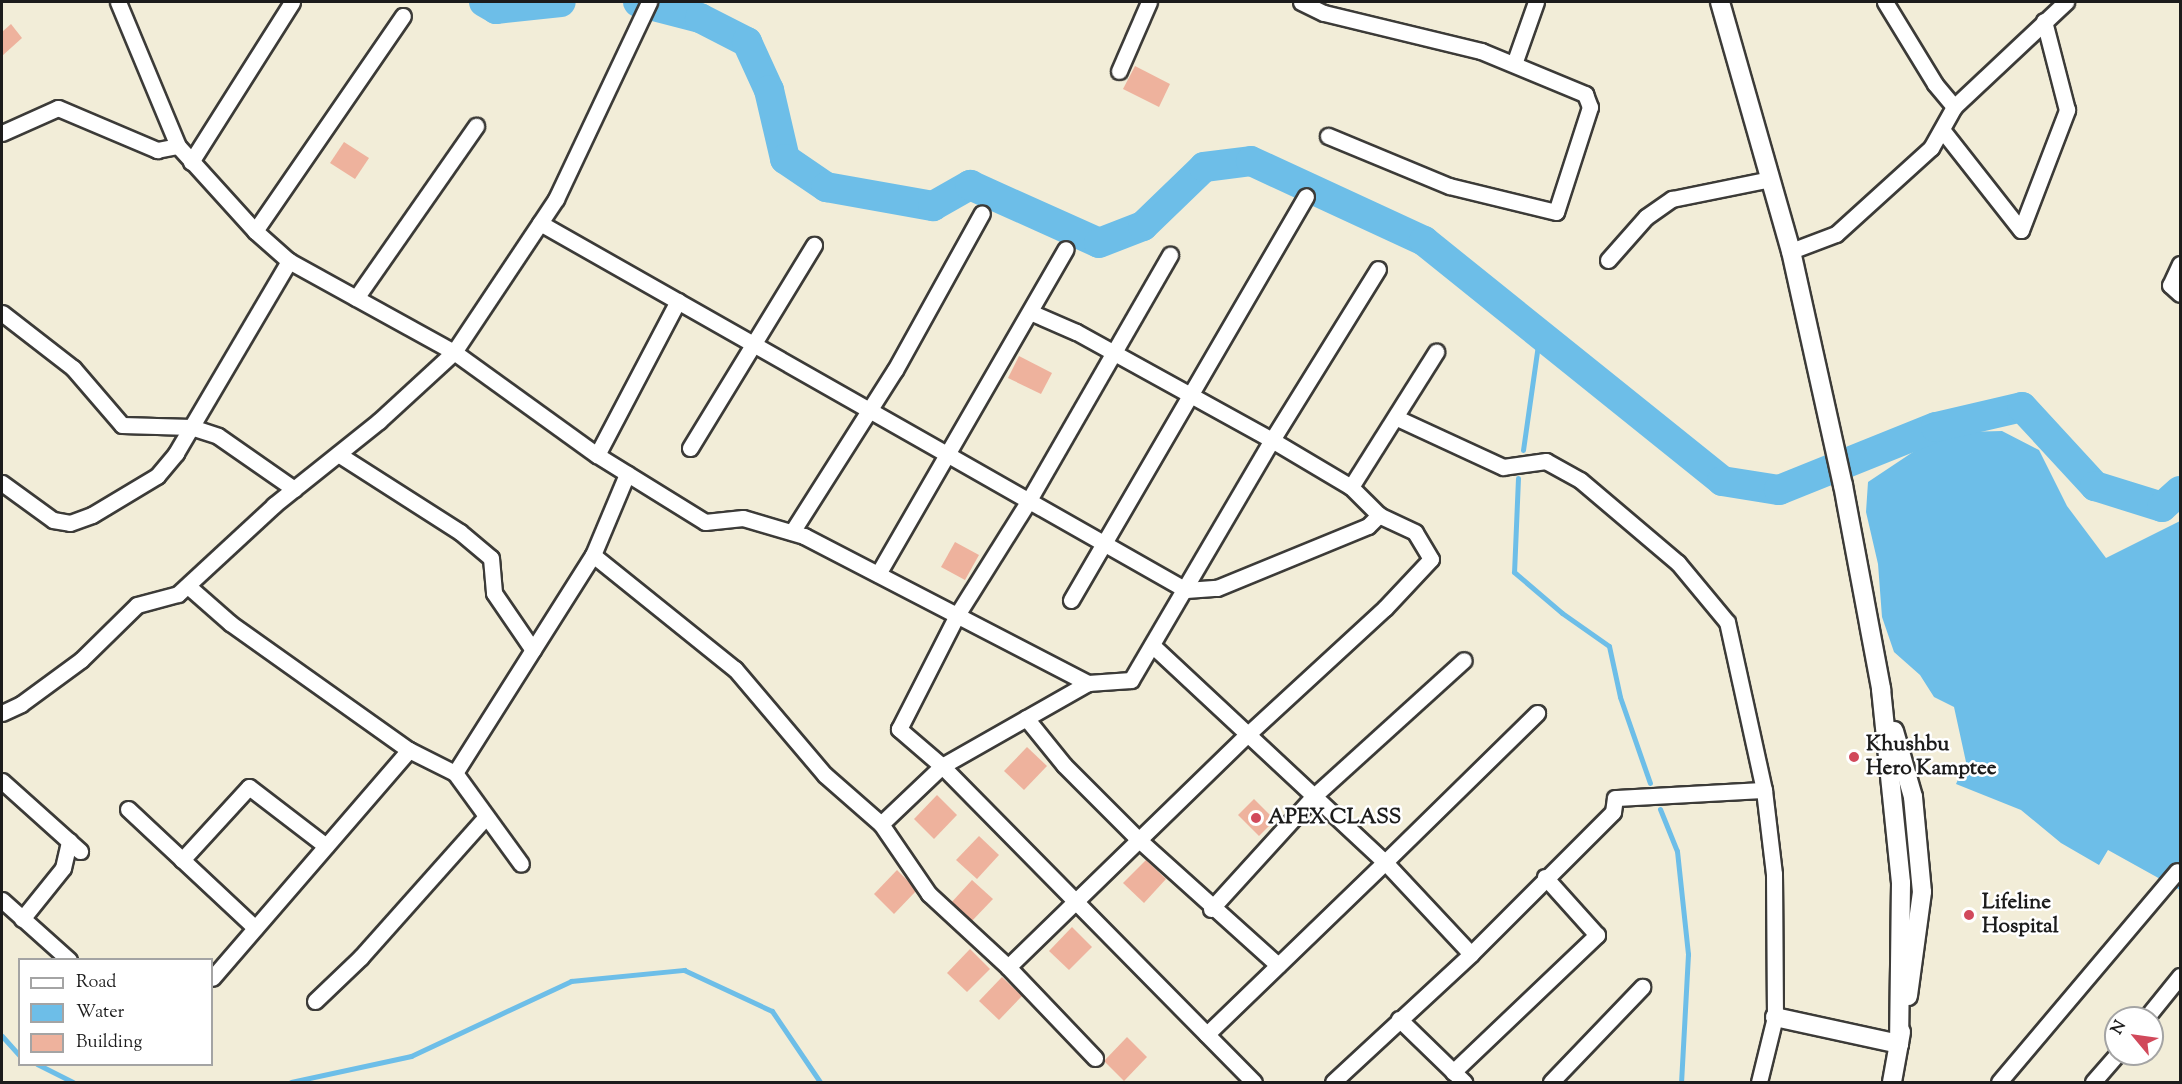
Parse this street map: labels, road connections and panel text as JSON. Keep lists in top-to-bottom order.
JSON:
{
  "places": ["Khushbu Hero Kamptee", "APEX CLASS", "Lifeline Hospital"],
  "legend": ["Road", "Water", "Building"],
  "north": "top left"
}
